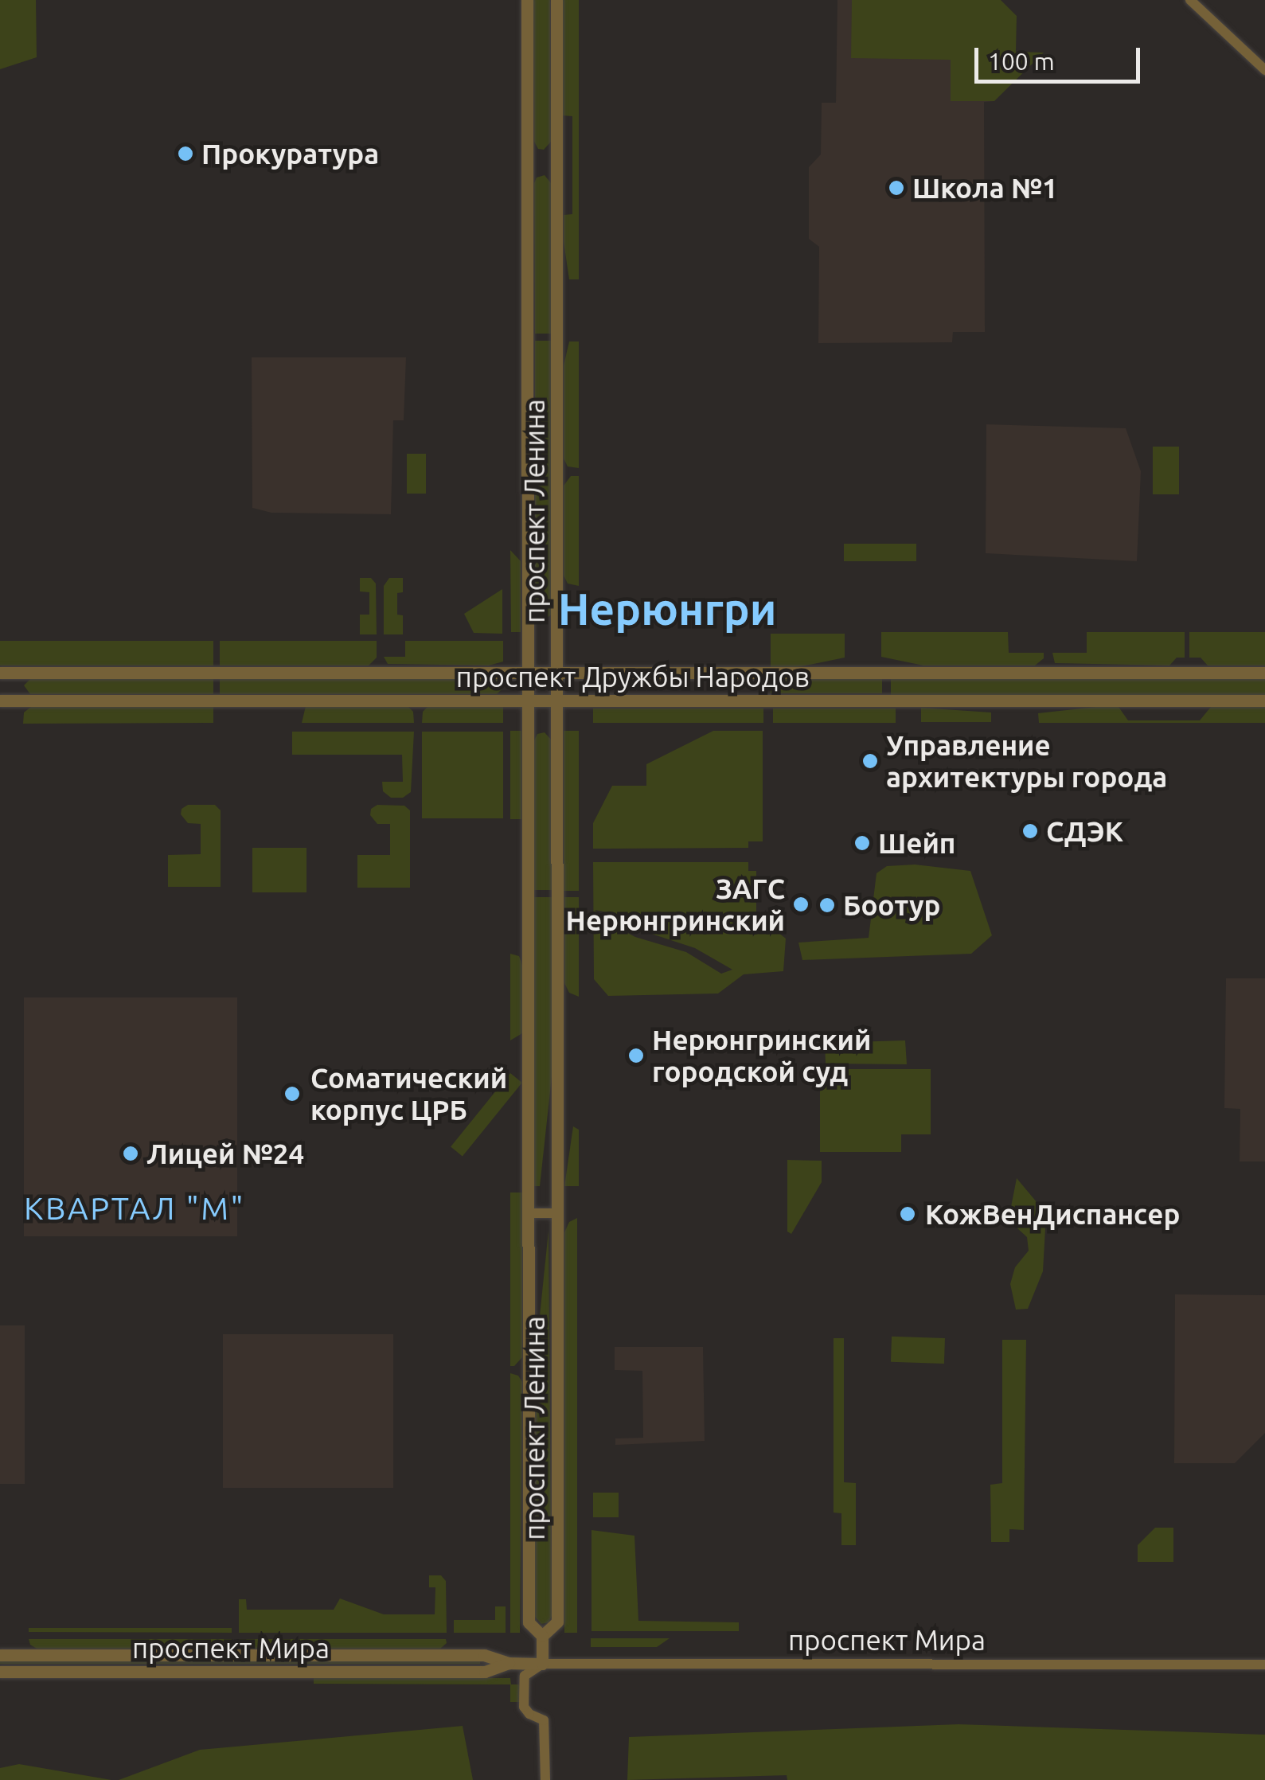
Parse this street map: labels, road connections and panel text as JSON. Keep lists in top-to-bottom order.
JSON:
{
  "streets": {
    "street": ["проспект Ленина", "проспект Дружбы Народов", "проспект Мира"]
  },
  "crossings": [
    ["проспект Ленина", "проспект Дружбы Народов"],
    ["проспект Ленина", "проспект Мира"]
  ],
  "districts": ["Нерюнгри", "КВАРТАЛ \"М\""],
  "places": [
    "Прокуратура",
    "Школа №1",
    "Управление архитектуры города",
    "СДЭК",
    "Шейп",
    "ЗАГС Нерюнгринский",
    "Боотур",
    "Нерюнгринский городской суд",
    "Соматический корпус ЦРБ",
    "Лицей №24",
    "КожВенДиспансер"
  ],
  "scale_bar": "100 m"
}
